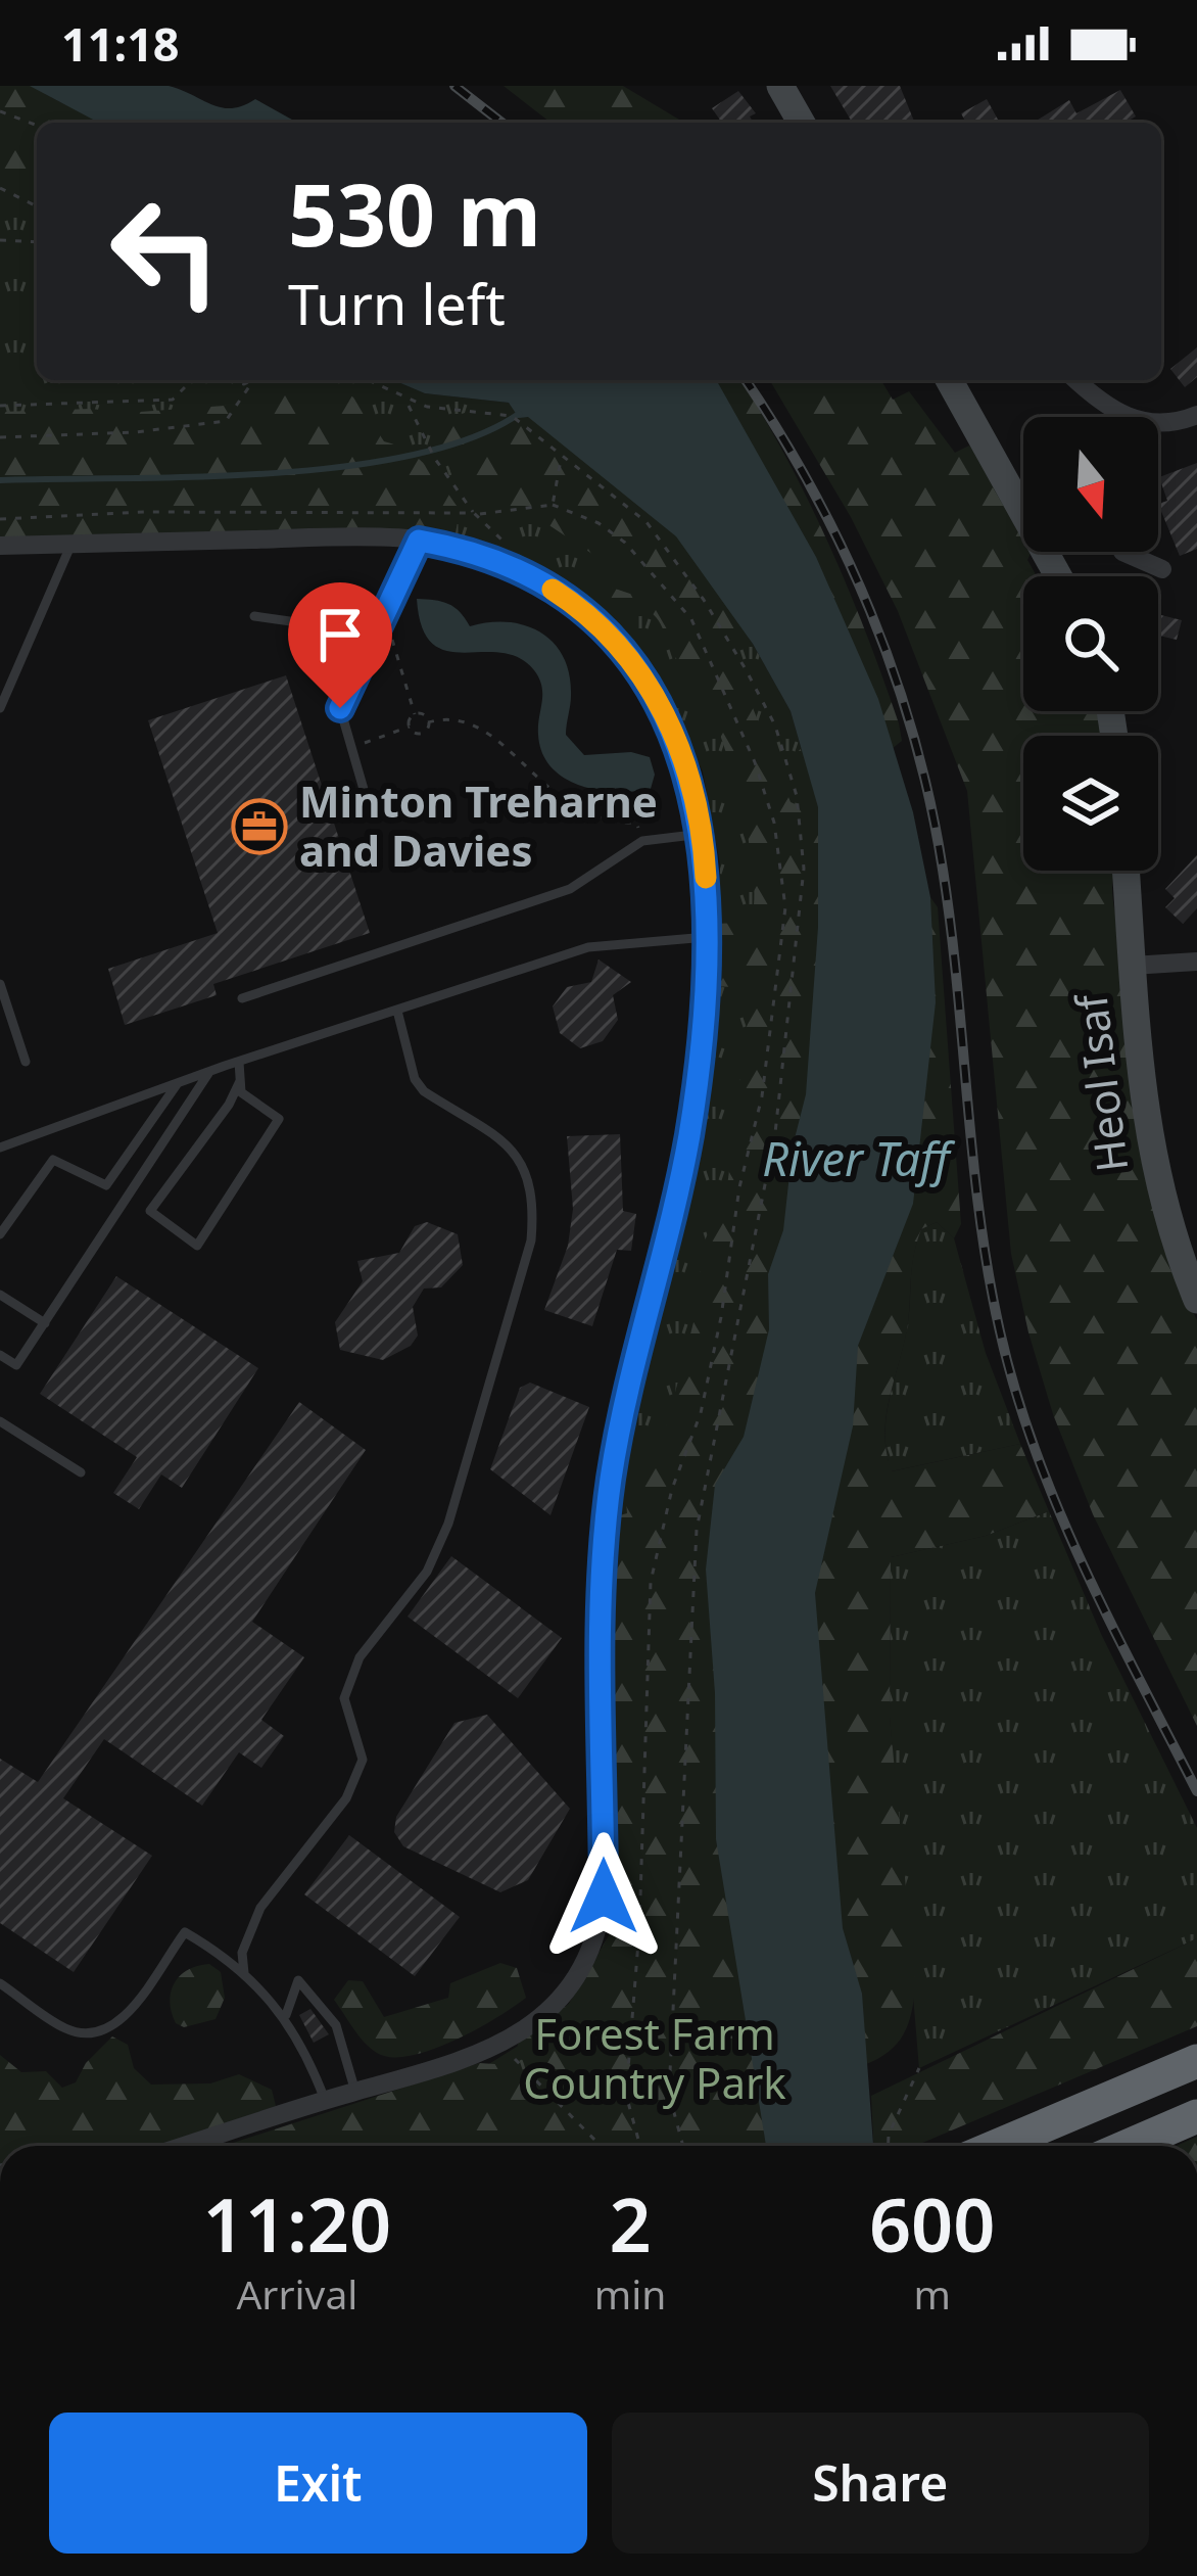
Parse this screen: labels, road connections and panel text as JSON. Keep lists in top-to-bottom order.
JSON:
{
  "streets": {
    "main road": ["Heol Isaf"]
  },
  "water": ["River Taff"],
  "parks": ["Forest Farm Country Park"],
  "places": {
    "office": ["Minton Treharne and Davies"]
  },
  "north": "bottom",
  "page": {
    "status": "11:18",
    "turn": ["530 m", "Turn left"],
    "eta": [
      "11:20",
      "Arrival",
      "2",
      "min",
      "600",
      "m"
    ],
    "buttons": ["Exit", "Share"]
  }
}
